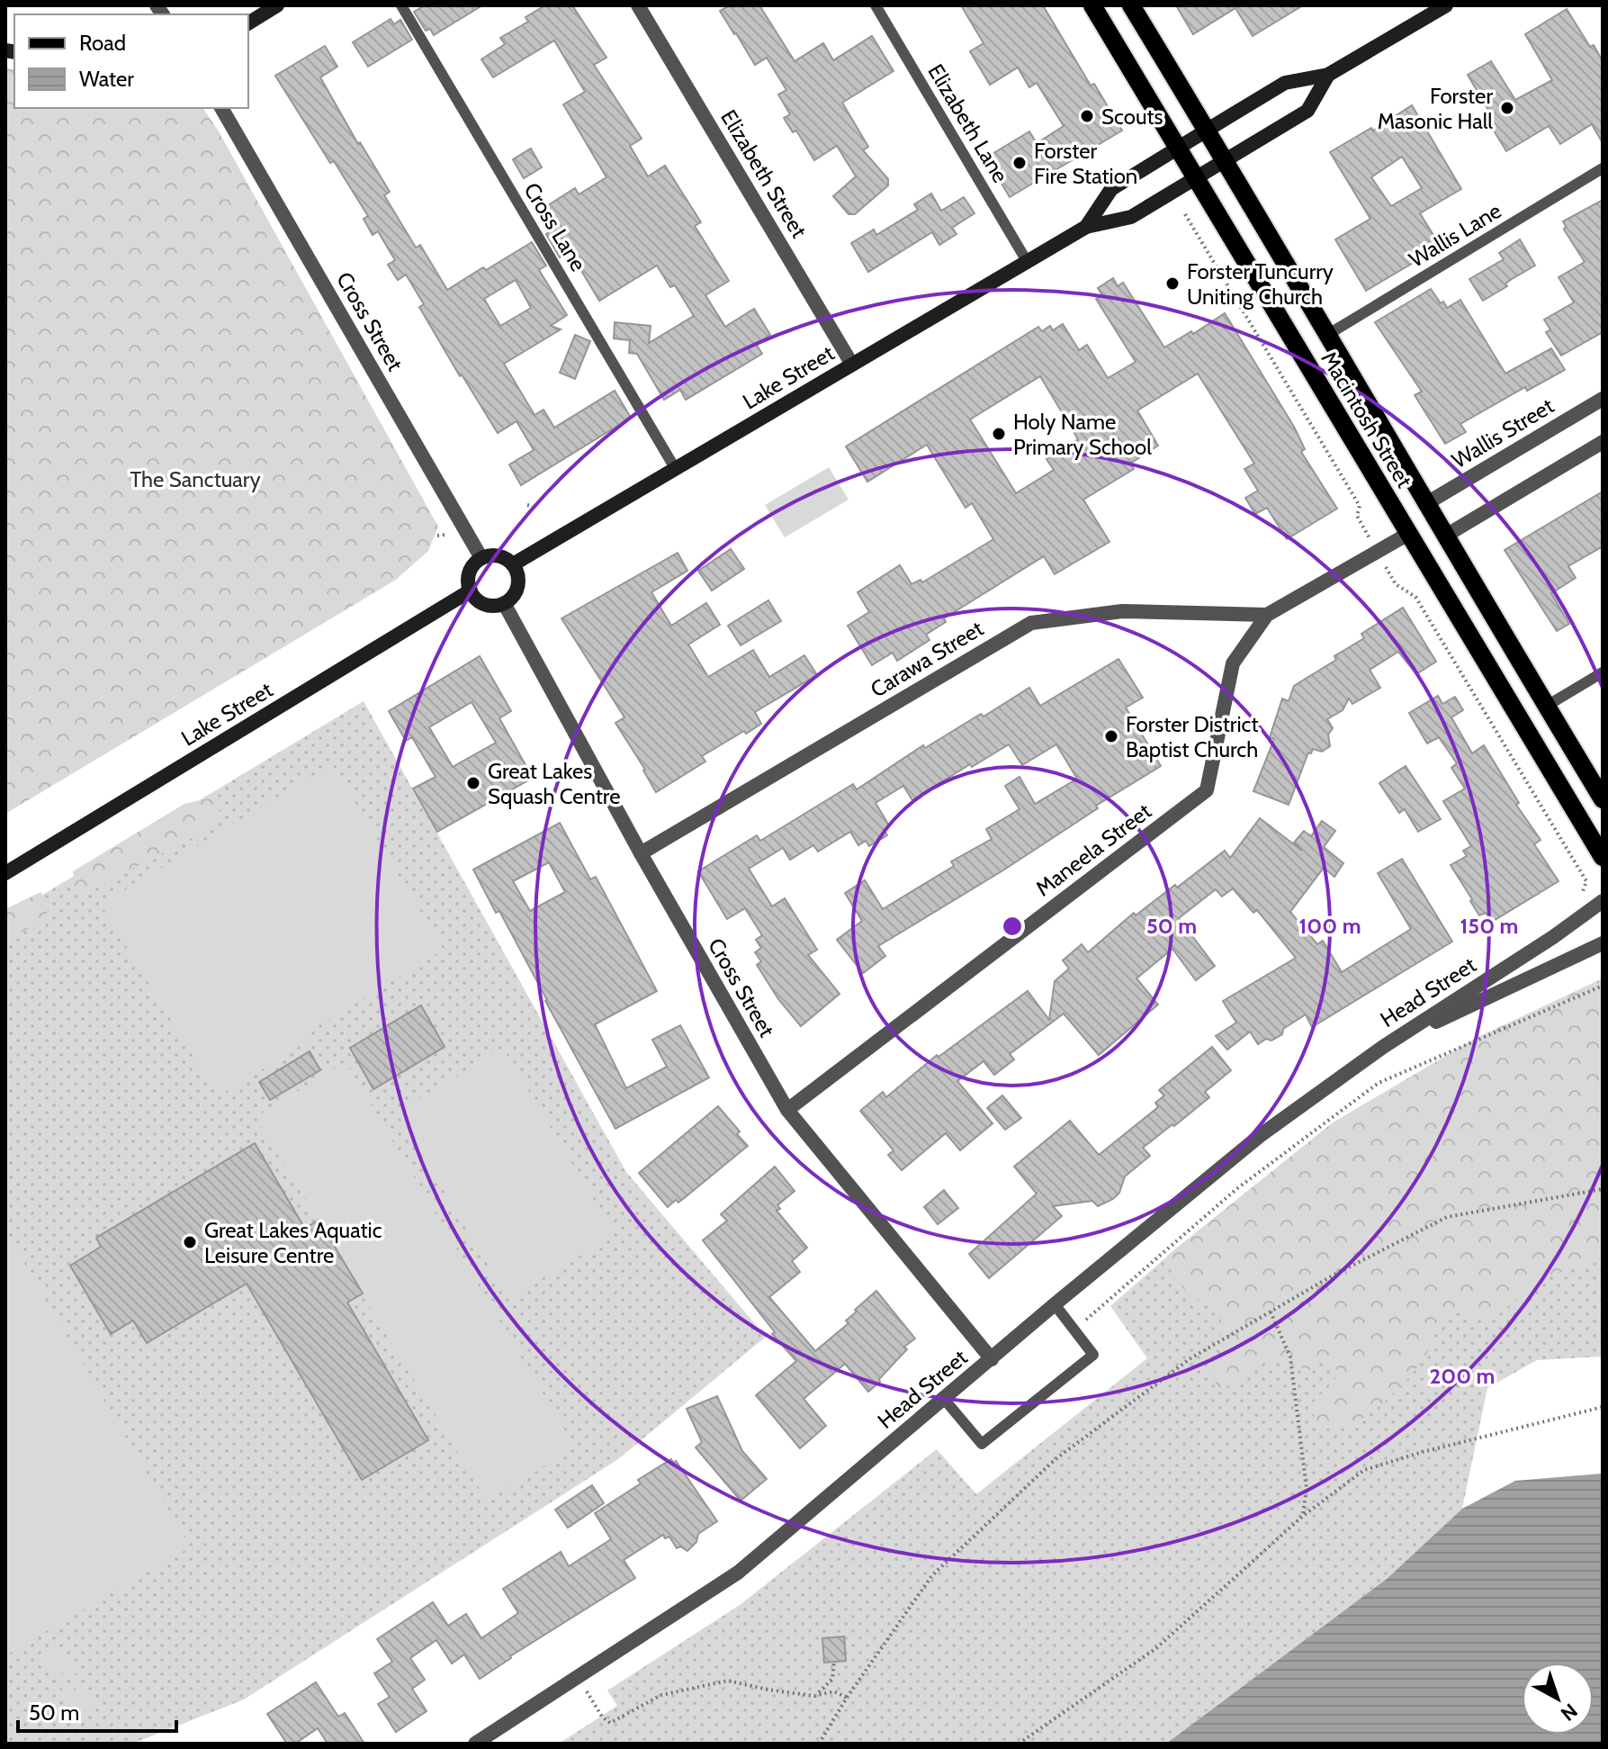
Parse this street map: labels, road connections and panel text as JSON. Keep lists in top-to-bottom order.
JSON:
{
  "streets": {
    "main road": ["Macintosh Street"],
    "street": [
      "Elizabeth Street",
      "Cross Street",
      "Lake Street",
      "Wallis Street",
      "Carawa Street",
      "Maneela Street",
      "Head Street"
    ],
    "lane": ["Elizabeth Lane", "Cross Lane", "Wallis Lane"]
  },
  "crossings": [
    ["Elizabeth Lane", "Lake Street"],
    ["Elizabeth Street", "Lake Street"],
    ["Cross Lane", "Lake Street"],
    ["Wallis Lane", "Macintosh Street"],
    ["Cross Street", "Lake Street"],
    ["Cross Street", "Carawa Street"],
    ["Cross Street", "Maneela Street"],
    ["Cross Street", "Head Street"],
    ["Lake Street", "Macintosh Street"],
    ["Macintosh Street", "Wallis Street"],
    ["Carawa Street", "Maneela Street"]
  ],
  "parks": ["The Sanctuary"],
  "places": [
    "Forster Masonic Hall",
    "Scouts",
    "Forster Fire Station",
    "Forster Tuncurry Uniting Church",
    "Holy Name Primary School",
    "Forster District Baptist Church",
    "Great Lakes Squash Centre",
    "Great Lakes Aquatic Leisure Centre"
  ],
  "legend": ["Road", "Water"],
  "scale_bar": "50 m",
  "north": "bottom right",
  "rings": [
    "50 m",
    "100 m",
    "150 m",
    "200 m"
  ]
}
